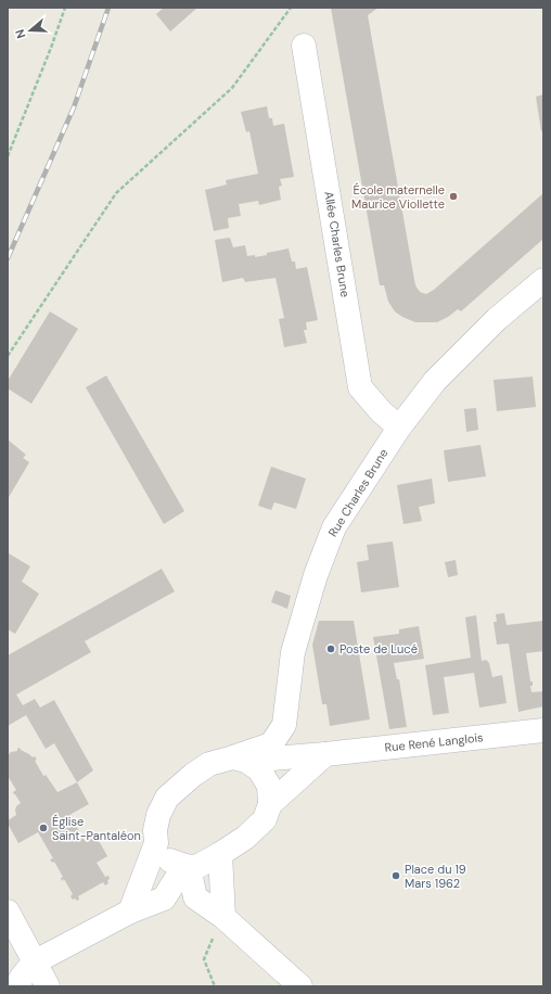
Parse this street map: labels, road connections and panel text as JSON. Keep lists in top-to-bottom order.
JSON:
{
  "streets": {
    "street": ["Allée Charles Brune", "Rue Charles Brune", "Rue René Langlois"]
  },
  "crossings": [
    ["Allée Charles Brune", "Rue Charles Brune"],
    ["Rue Charles Brune", "Rue René Langlois"]
  ],
  "places": [
    "École maternelle Maurice Viollette",
    "Poste de Lucé",
    "Église Saint-Pantaléon",
    "Place du 19 Mars 1962"
  ],
  "north": "left"
}
